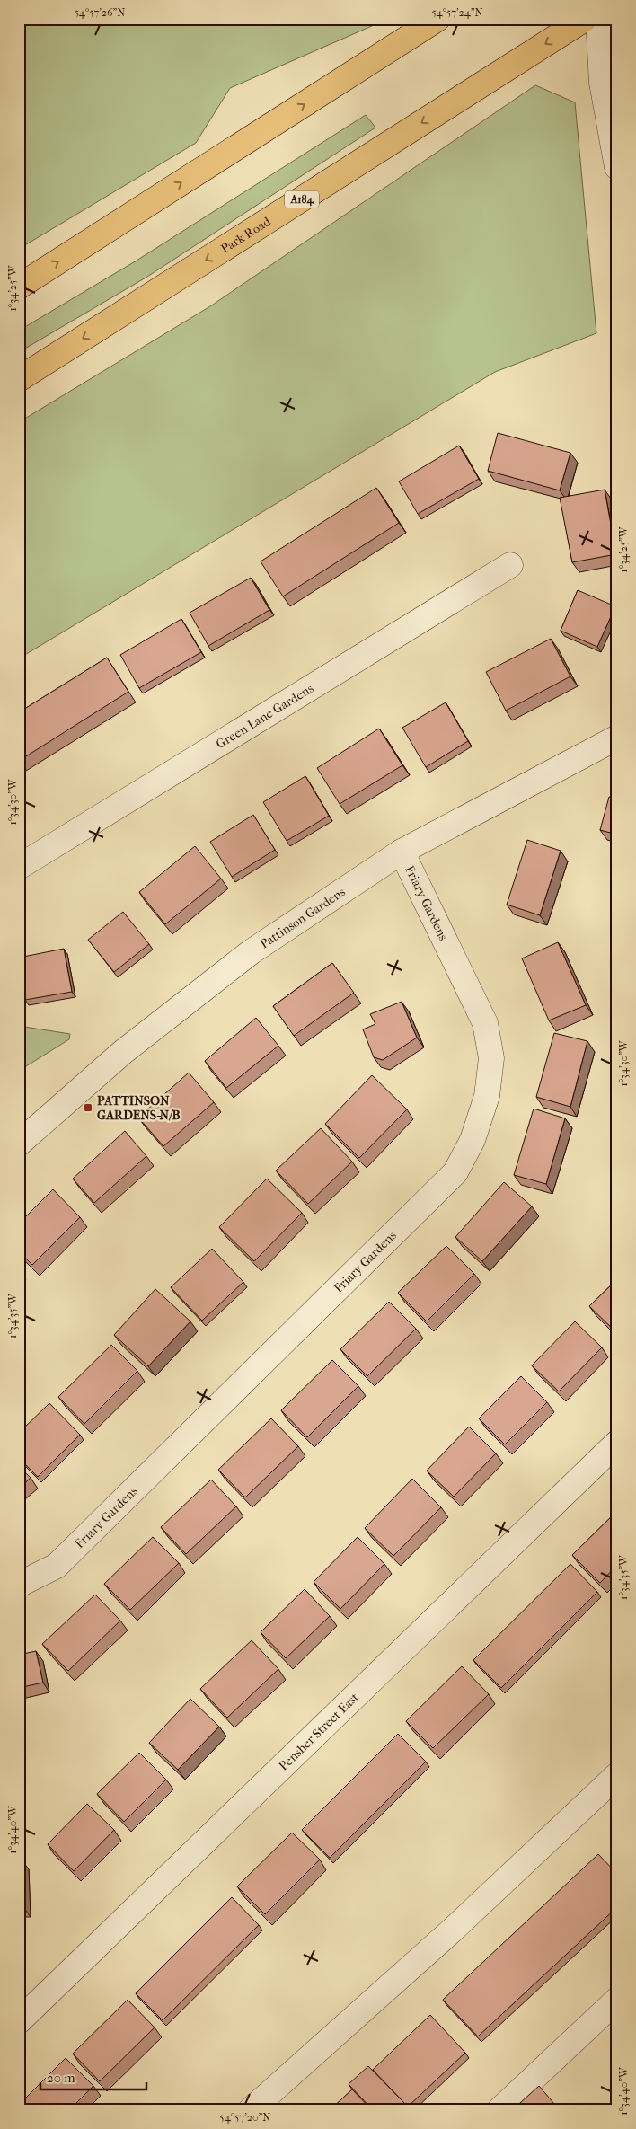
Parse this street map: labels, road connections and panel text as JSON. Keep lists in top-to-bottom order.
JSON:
{
  "streets": {
    "highway": ["A184", "Park Road"],
    "street": [
      "Green Lane Gardens",
      "Friary Gardens",
      "Pattinson Gardens",
      "Pensher Street East"
    ]
  },
  "crossings": [
    ["Friary Gardens", "Pattinson Gardens"]
  ],
  "places": {
    "transit": ["PATTINSON GARDENS-N/B"]
  },
  "scale_bar": "20 m",
  "coordinates": [
    "54°57'26\"N",
    "54°57'24\"N",
    "1°34'25\"W",
    "1°34'30\"W",
    "1°34'35\"W",
    "1°34'40\"W",
    "54°57'20\"N"
  ]
}
